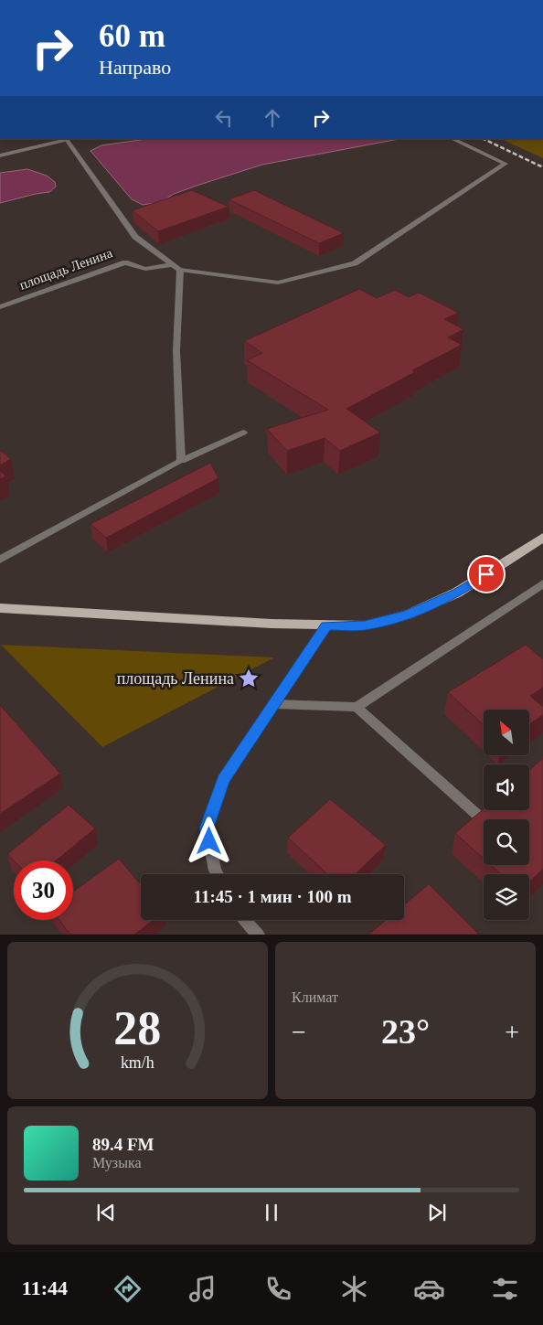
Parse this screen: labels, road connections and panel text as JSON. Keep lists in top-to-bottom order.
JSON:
{
  "streets": {
    "street": ["площадь Ленина"]
  },
  "places": {
    "place": ["площадь Ленина"]
  },
  "north": "top left",
  "page": {
    "turn": ["60 m", "Направо"],
    "limit": "30",
    "trip": "11:45 · 1 мин · 100 m",
    "tile": "Климат",
    "heat": ["−", "23°", "+"],
    "song": ["89.4 FM", "Музыка"],
    "tabs": "11:44",
    "gauge": ["28", "km/h"]
  }
}
